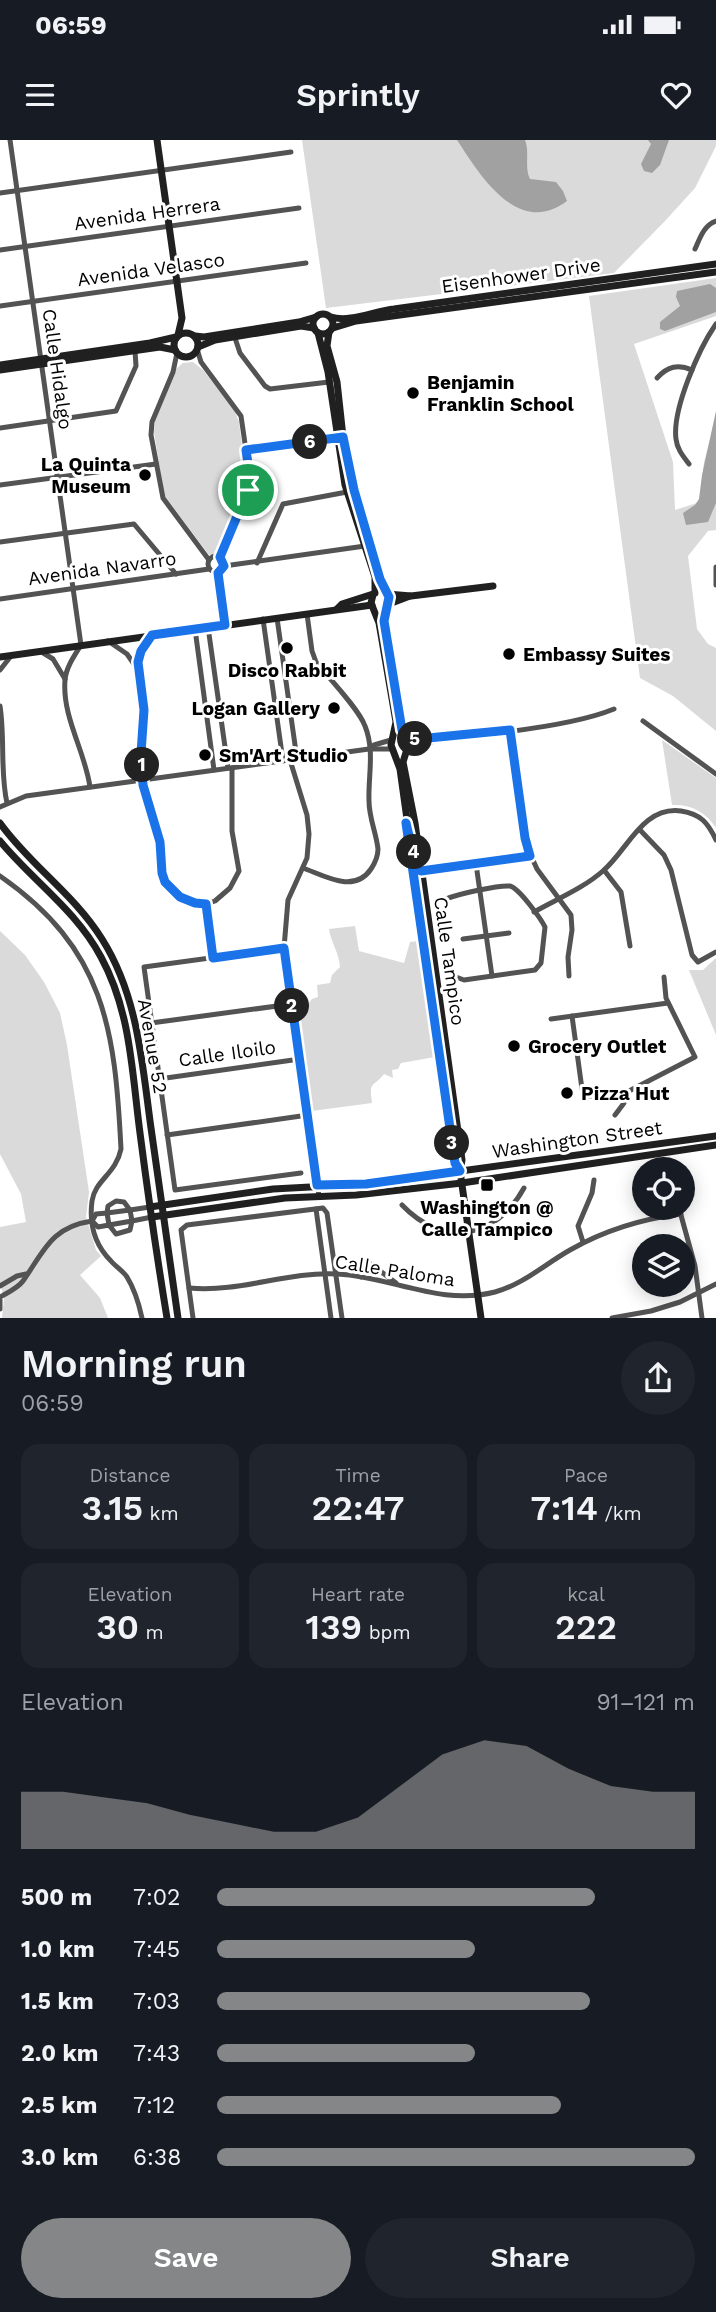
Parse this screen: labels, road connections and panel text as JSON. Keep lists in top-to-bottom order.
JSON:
{
  "streets": {
    "main road": [
      "Eisenhower Drive",
      "Calle Tampico",
      "Avenue 52",
      "Washington Street"
    ],
    "street": [
      "Avenida Herrera",
      "Avenida Velasco",
      "Calle Hidalgo",
      "Avenida Navarro",
      "Calle Iloilo",
      "Calle Paloma"
    ]
  },
  "crossings": [
    ["Avenida Herrera", "Calle Hidalgo"],
    ["Avenida Velasco", "Calle Hidalgo"],
    ["Eisenhower Drive", "Calle Hidalgo"],
    ["Eisenhower Drive", "Calle Tampico"],
    ["Calle Hidalgo", "Avenida Navarro"],
    ["Calle Tampico", "Washington Street"],
    ["Calle Tampico", "Calle Paloma"],
    ["Avenue 52", "Washington Street"]
  ],
  "places": {
    "other": [
      "Benjamin Franklin School",
      "La Quinta Museum",
      "Disco Rabbit",
      "Embassy Suites",
      "Logan Gallery",
      "Sm'Art Studio",
      "Grocery Outlet",
      "Pizza Hut"
    ],
    "transit": ["Washington @ Calle Tampico"]
  },
  "page": {
    "status": "06:59",
    "header": "Sprintly",
    "pins": [
      "6",
      "5",
      "1",
      "4",
      "2",
      "3"
    ],
    "heading": ["Morning run", "06:59"],
    "stats": [
      ["Distance", "3.15 km"],
      ["Time", "22:47"],
      ["Pace", "7:14 /km"],
      ["Elevation", "30 m"],
      ["Heart rate", "139 bpm"],
      ["kcal", "222"]
    ],
    "chart": ["Elevation", "91–121 m"],
    "list": [
      {
        "name": "500 m",
        "note": "7:02"
      },
      {
        "name": "1.0 km",
        "note": "7:45"
      },
      {
        "name": "1.5 km",
        "note": "7:03"
      },
      {
        "name": "2.0 km",
        "note": "7:43"
      },
      {
        "name": "2.5 km",
        "note": "7:12"
      },
      {
        "name": "3.0 km",
        "note": "6:38"
      }
    ],
    "buttons": ["Save", "Share"]
  }
}
